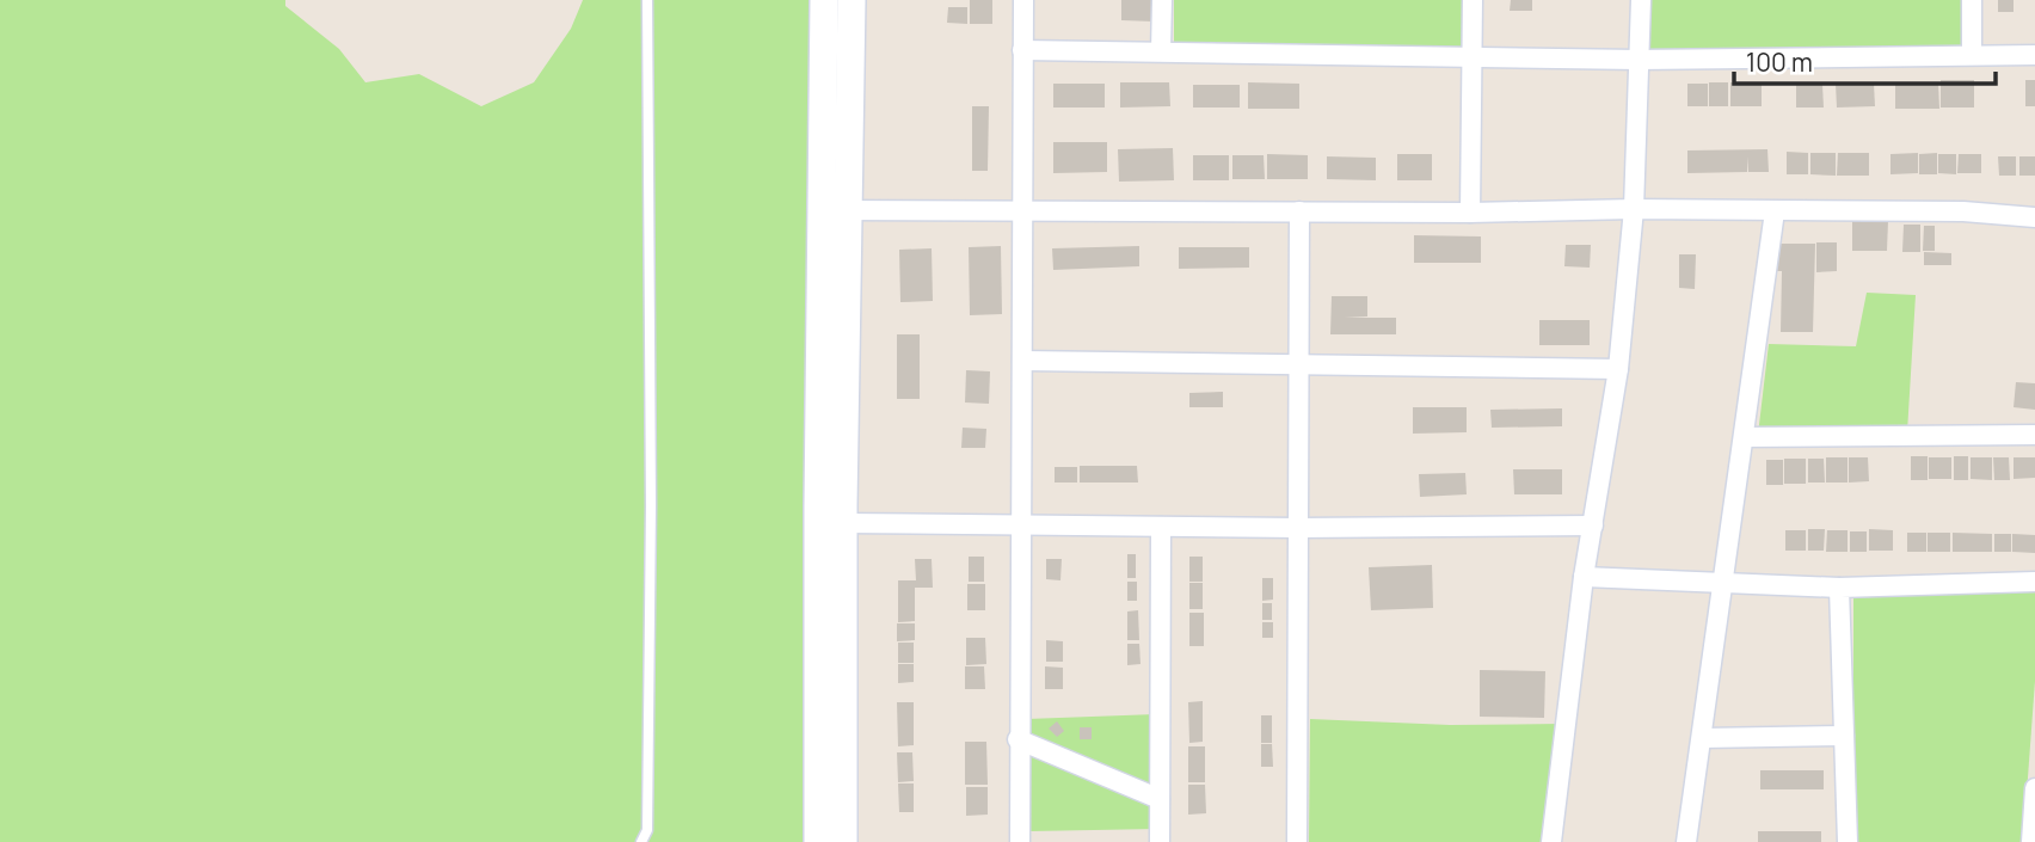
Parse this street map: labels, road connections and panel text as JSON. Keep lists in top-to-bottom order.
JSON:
{
  "scale_bar": "100 m"
}
